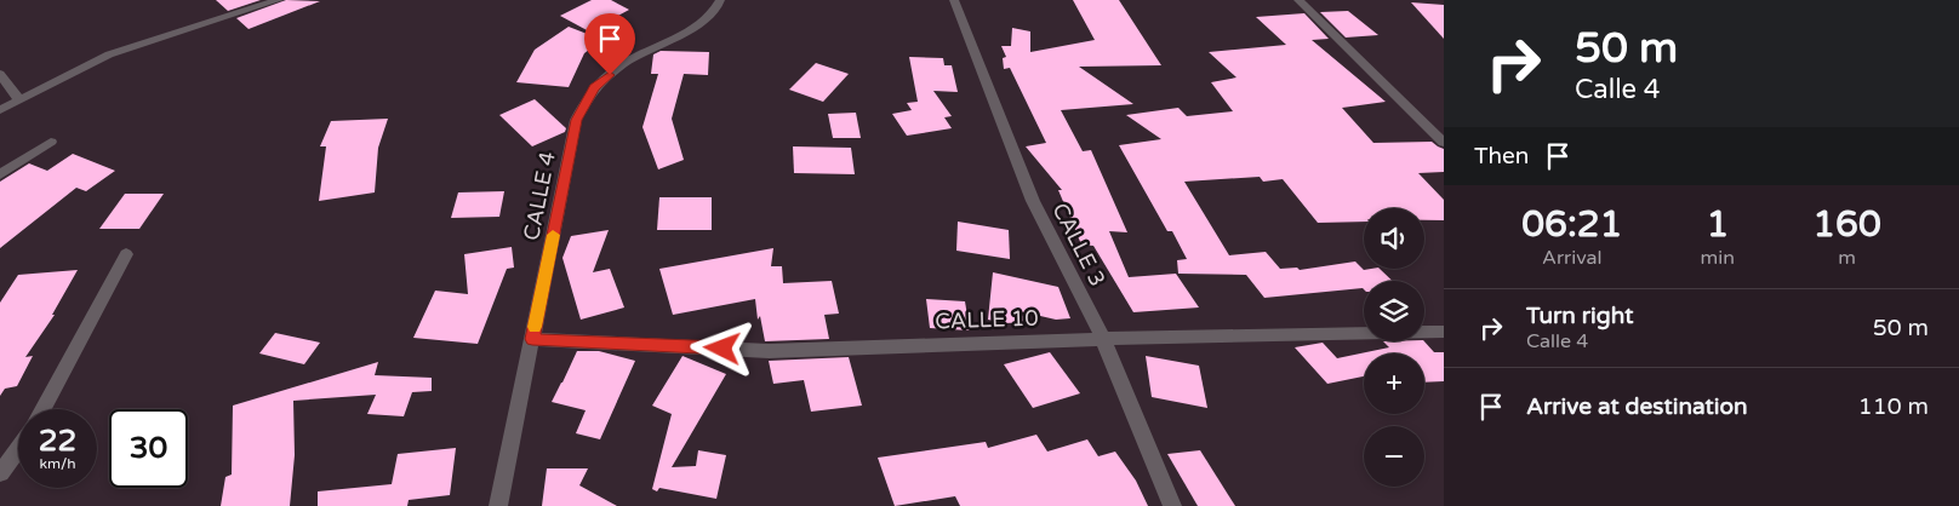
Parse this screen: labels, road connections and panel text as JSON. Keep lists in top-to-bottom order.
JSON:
{
  "streets": {
    "street": ["CALLE 4", "CALLE 3", "CALLE 10"]
  },
  "crossings": [
    ["CALLE 4", "CALLE 10"],
    ["CALLE 3", "CALLE 10"]
  ],
  "page": {
    "turn": ["50 m", "Calle 4"],
    "then": "Then",
    "eta": [
      "06:21",
      "Arrival",
      "1",
      "min",
      "160",
      "m"
    ],
    "map_buttons": ["+", "−"],
    "list": [
      {
        "name": "Turn right",
        "note": "Calle 4",
        "value": "50 m"
      },
      {
        "name": "Arrive at destination",
        "value": "110 m"
      }
    ],
    "speed": "22 km/h",
    "limit": "30"
  }
}
